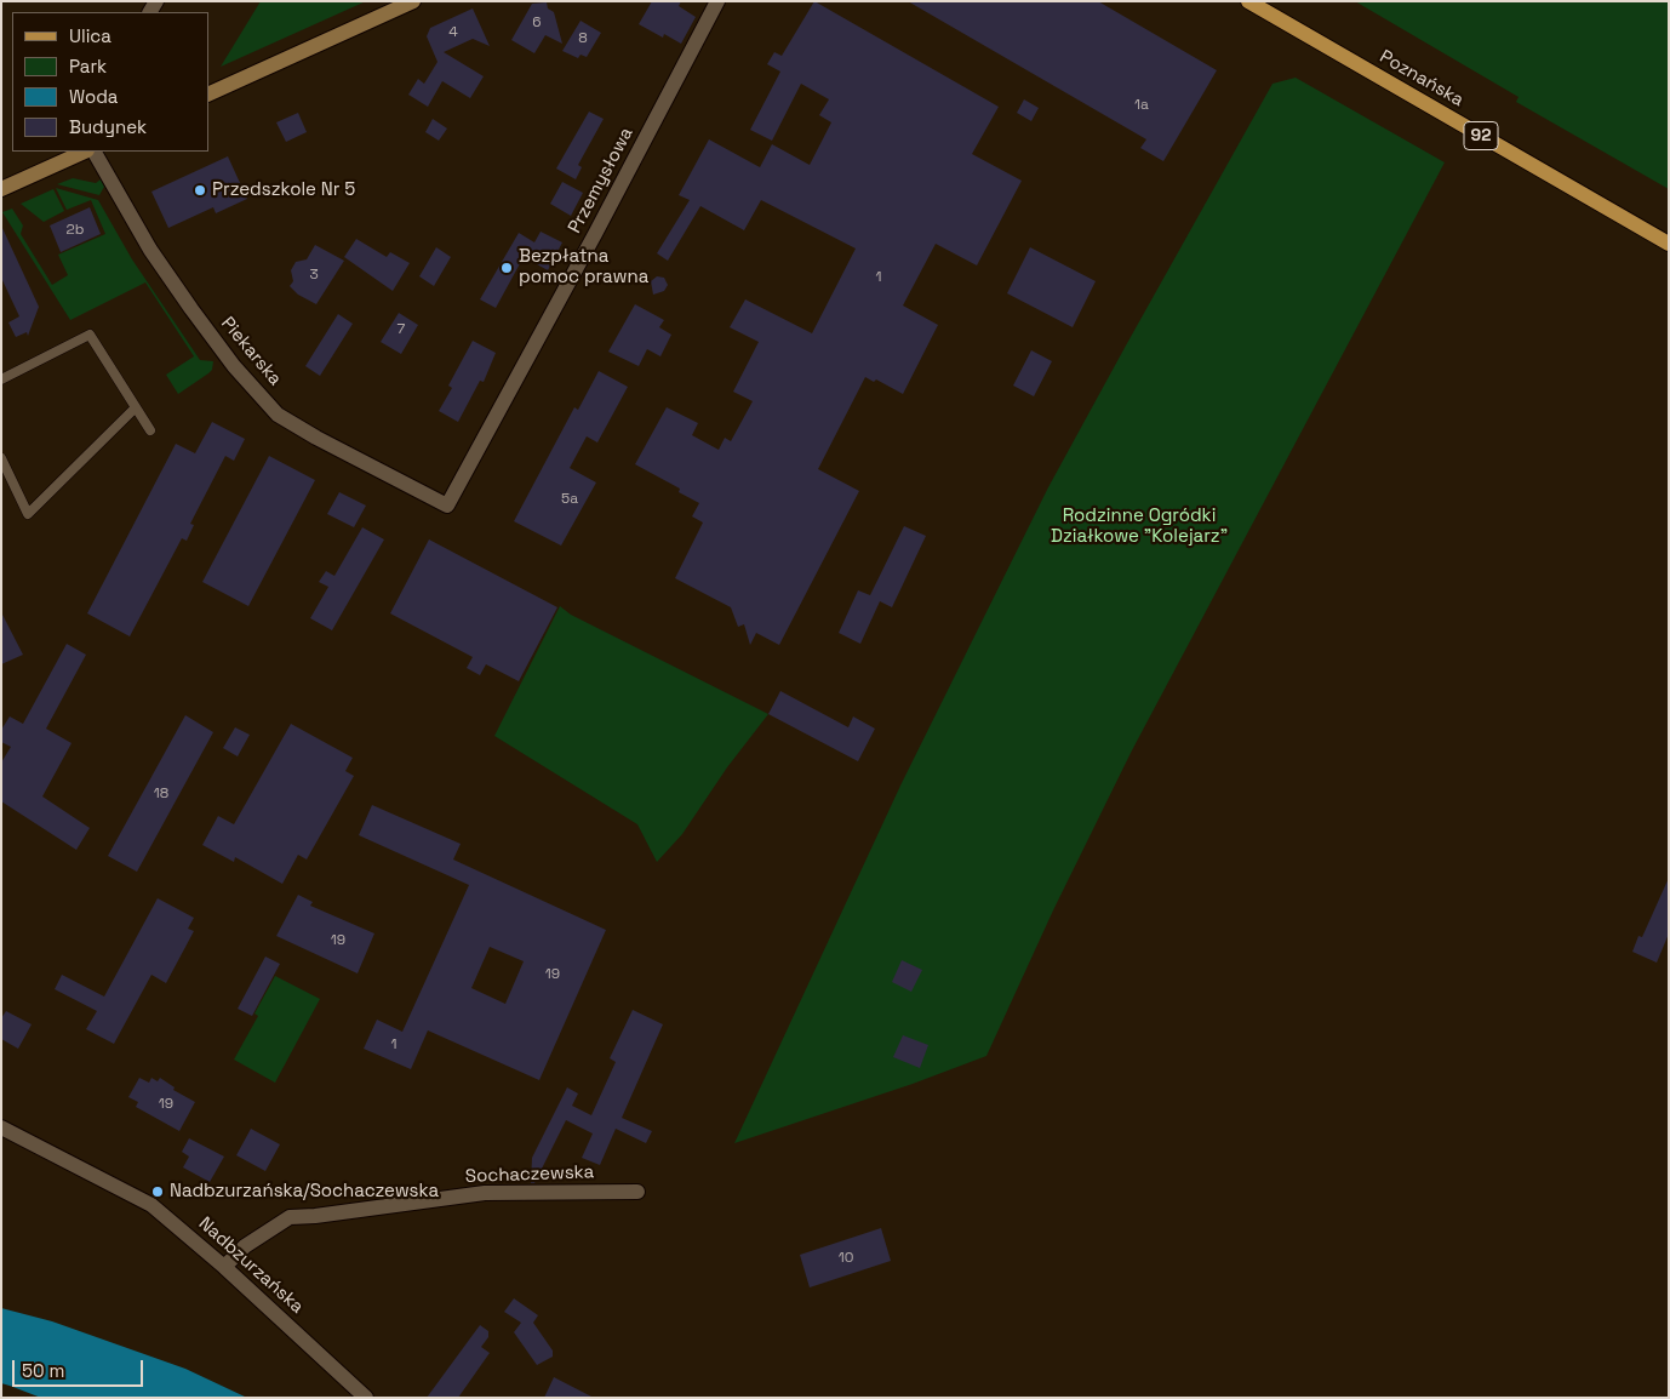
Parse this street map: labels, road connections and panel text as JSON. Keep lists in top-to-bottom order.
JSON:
{
  "streets": {
    "main road": ["Poznańska", "92"],
    "street": [
      "Przemysłowa",
      "Piekarska",
      "Sochaczewska",
      "Nadbzurzańska"
    ]
  },
  "crossings": [
    ["Przemysłowa", "Piekarska"],
    ["Sochaczewska", "Nadbzurzańska"]
  ],
  "parks": ["Rodzinne Ogródki Działkowe \"Kolejarz\""],
  "places": ["Przedszkole Nr 5", "Bezpłatna pomoc prawna", "Nadbzurzańska/Sochaczewska"],
  "house_numbers": [
    "6",
    "4",
    "8",
    "1a",
    "2b",
    "3",
    "1",
    "7",
    "5a",
    "18",
    "19",
    "19",
    "1",
    "19",
    "10"
  ],
  "legend": [
    "Ulica",
    "Park",
    "Woda",
    "Budynek"
  ],
  "scale_bar": "50 m"
}
